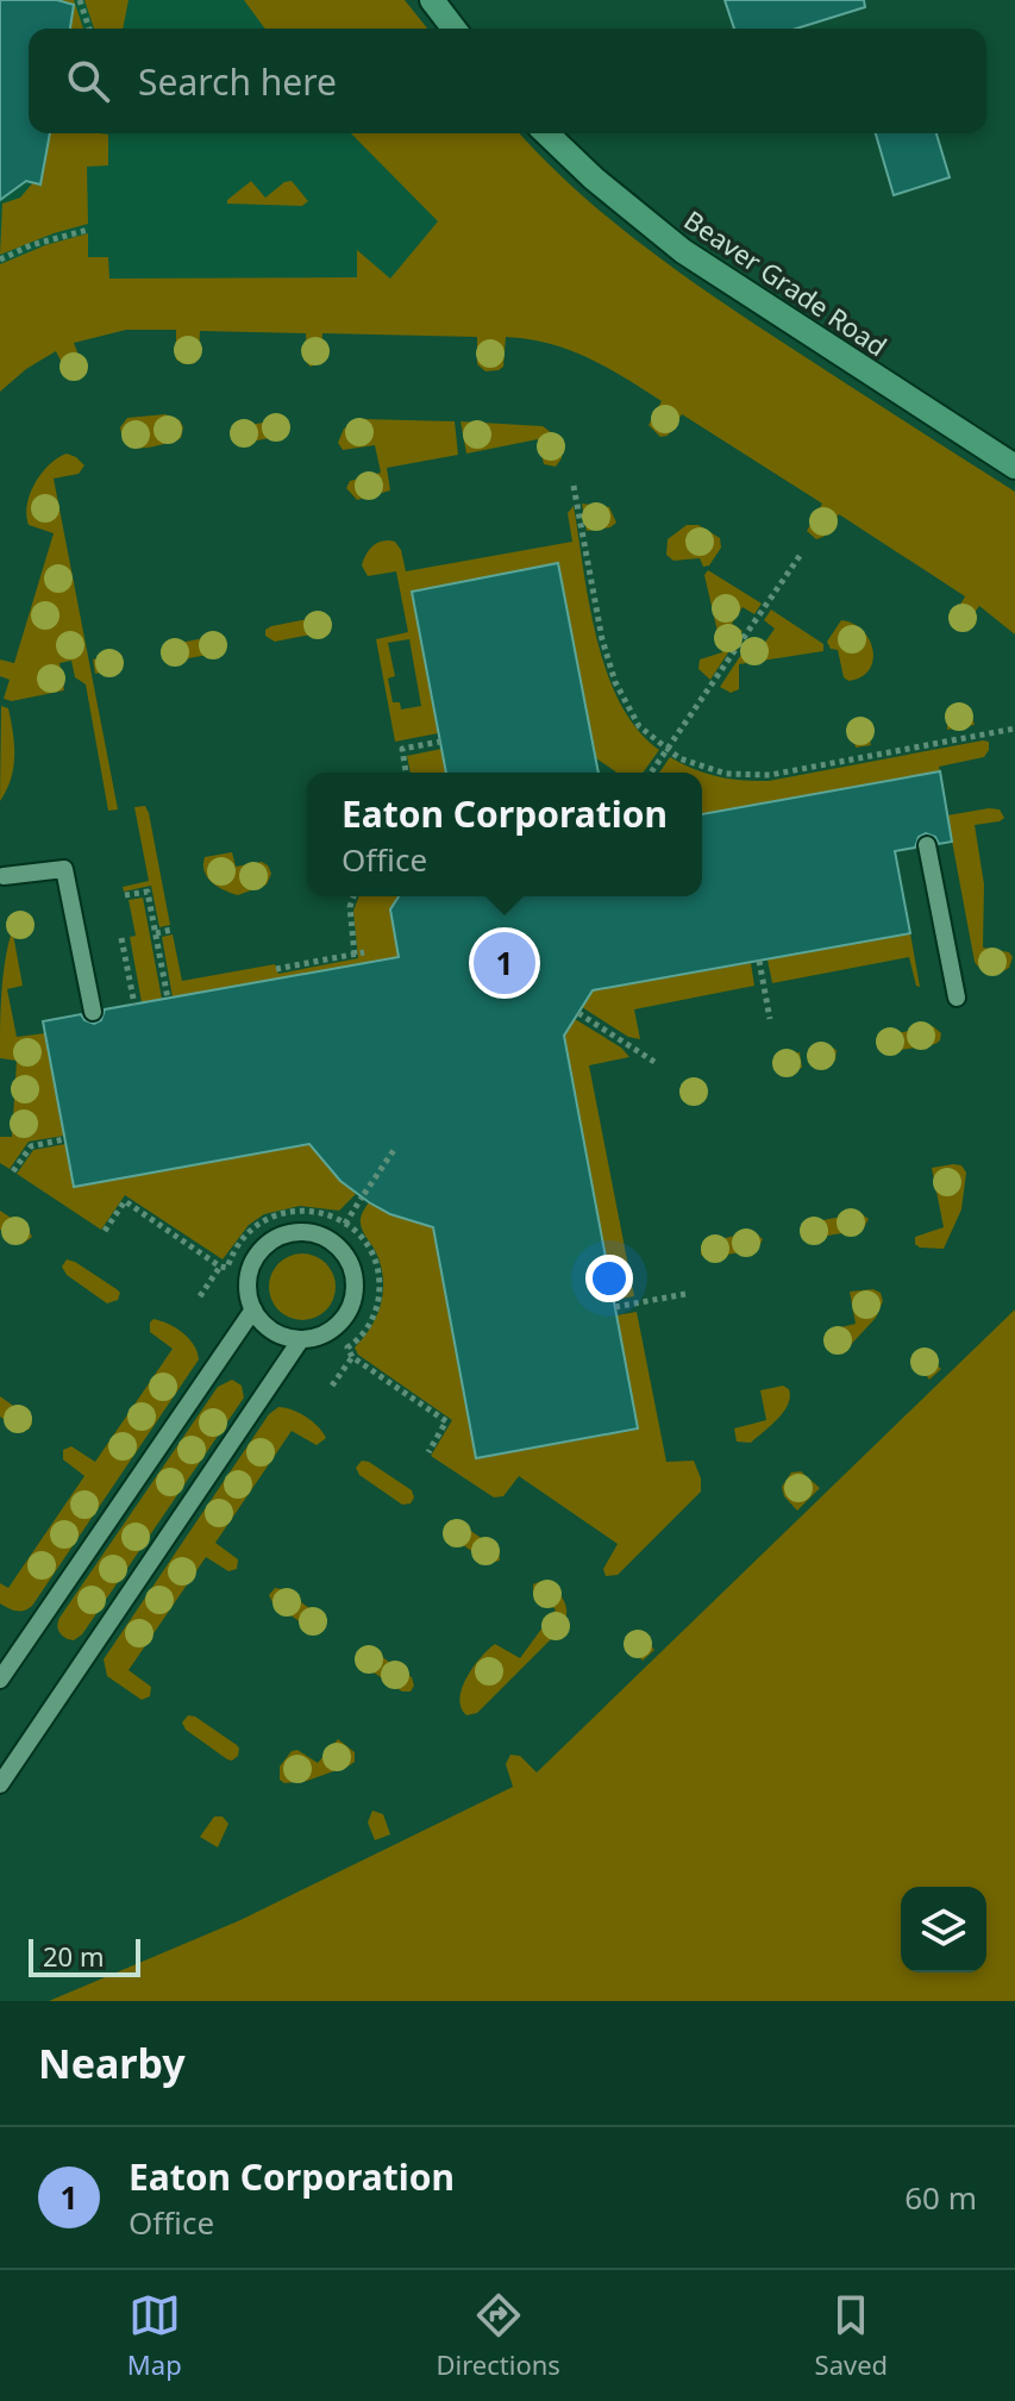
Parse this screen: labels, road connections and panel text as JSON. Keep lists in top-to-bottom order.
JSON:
{
  "streets": {
    "main road": ["Beaver Grade Road"]
  },
  "scale_bar": "20 m",
  "page": {
    "search": "Search here",
    "popup": ["Eaton Corporation", "Office"],
    "pins": "1",
    "scale": "20 m",
    "heading": "Nearby",
    "list": [
      {
        "mark": "1",
        "name": "Eaton Corporation",
        "note": "Office",
        "value": "60 m"
      }
    ],
    "nav": ["Map", "Directions", "Saved"]
  }
}
